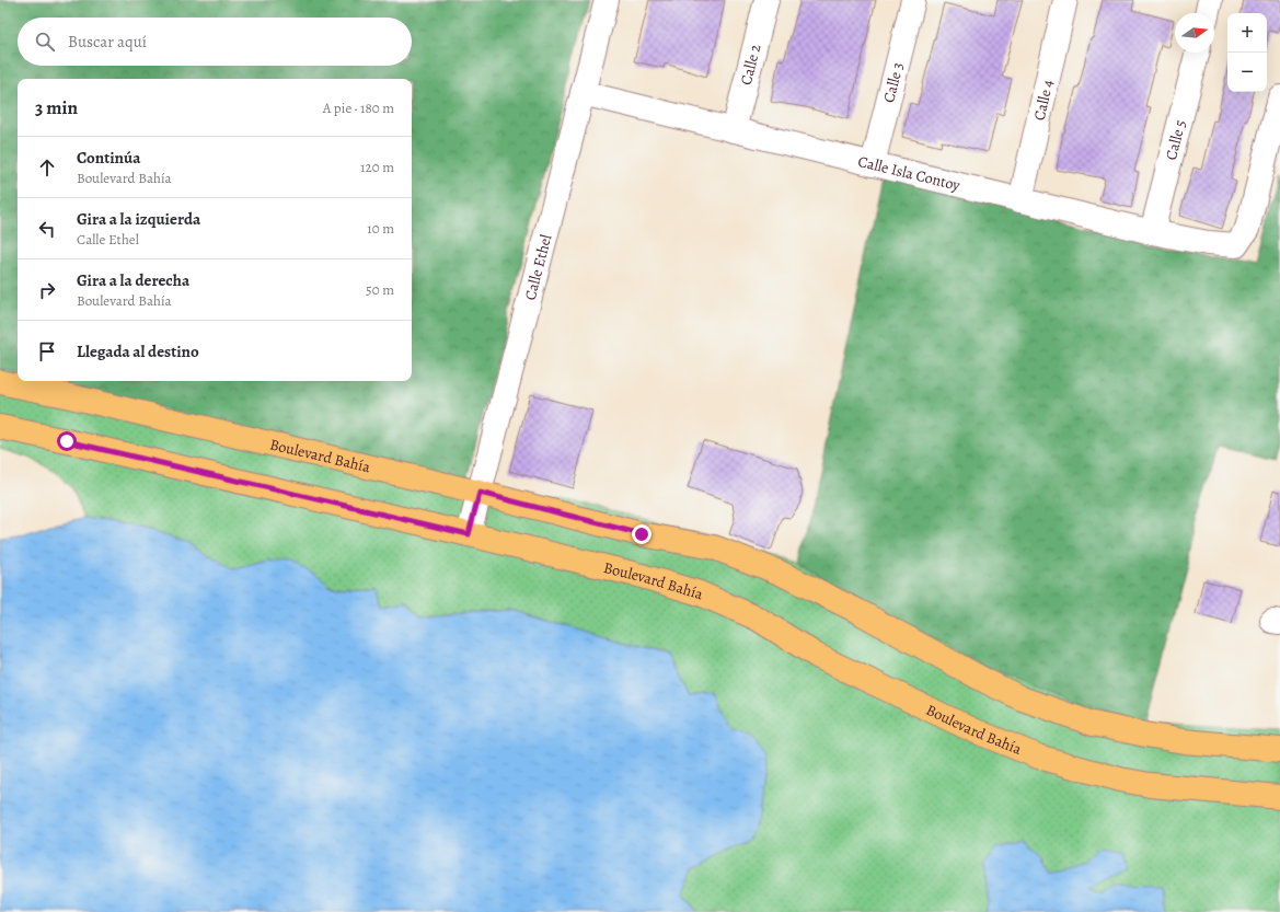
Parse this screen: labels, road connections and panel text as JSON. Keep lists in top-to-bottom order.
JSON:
{
  "streets": {
    "main road": ["Boulevard Bahía"],
    "street": [
      "Calle 2",
      "Calle 3",
      "Calle 4",
      "Calle 5",
      "Calle Isla Contoy",
      "Calle Ethel"
    ]
  },
  "crossings": [
    ["Calle 2", "Calle Isla Contoy"],
    ["Calle 3", "Calle Isla Contoy"],
    ["Calle 4", "Calle Isla Contoy"],
    ["Calle 5", "Calle Isla Contoy"],
    ["Calle Isla Contoy", "Calle Ethel"],
    ["Calle Ethel", "Boulevard Bahía"]
  ],
  "north": "right",
  "page": {
    "map_buttons": ["+", "−"],
    "search": "Buscar aquí",
    "heading": ["3 min", "A pie · 180 m"],
    "list": [
      ["Continúa", "Boulevard Bahía", "120 m"],
      ["Gira a la izquierda", "Calle Ethel", "10 m"],
      ["Gira a la derecha", "Boulevard Bahía", "50 m"],
      "Llegada al destino"
    ]
  }
}
